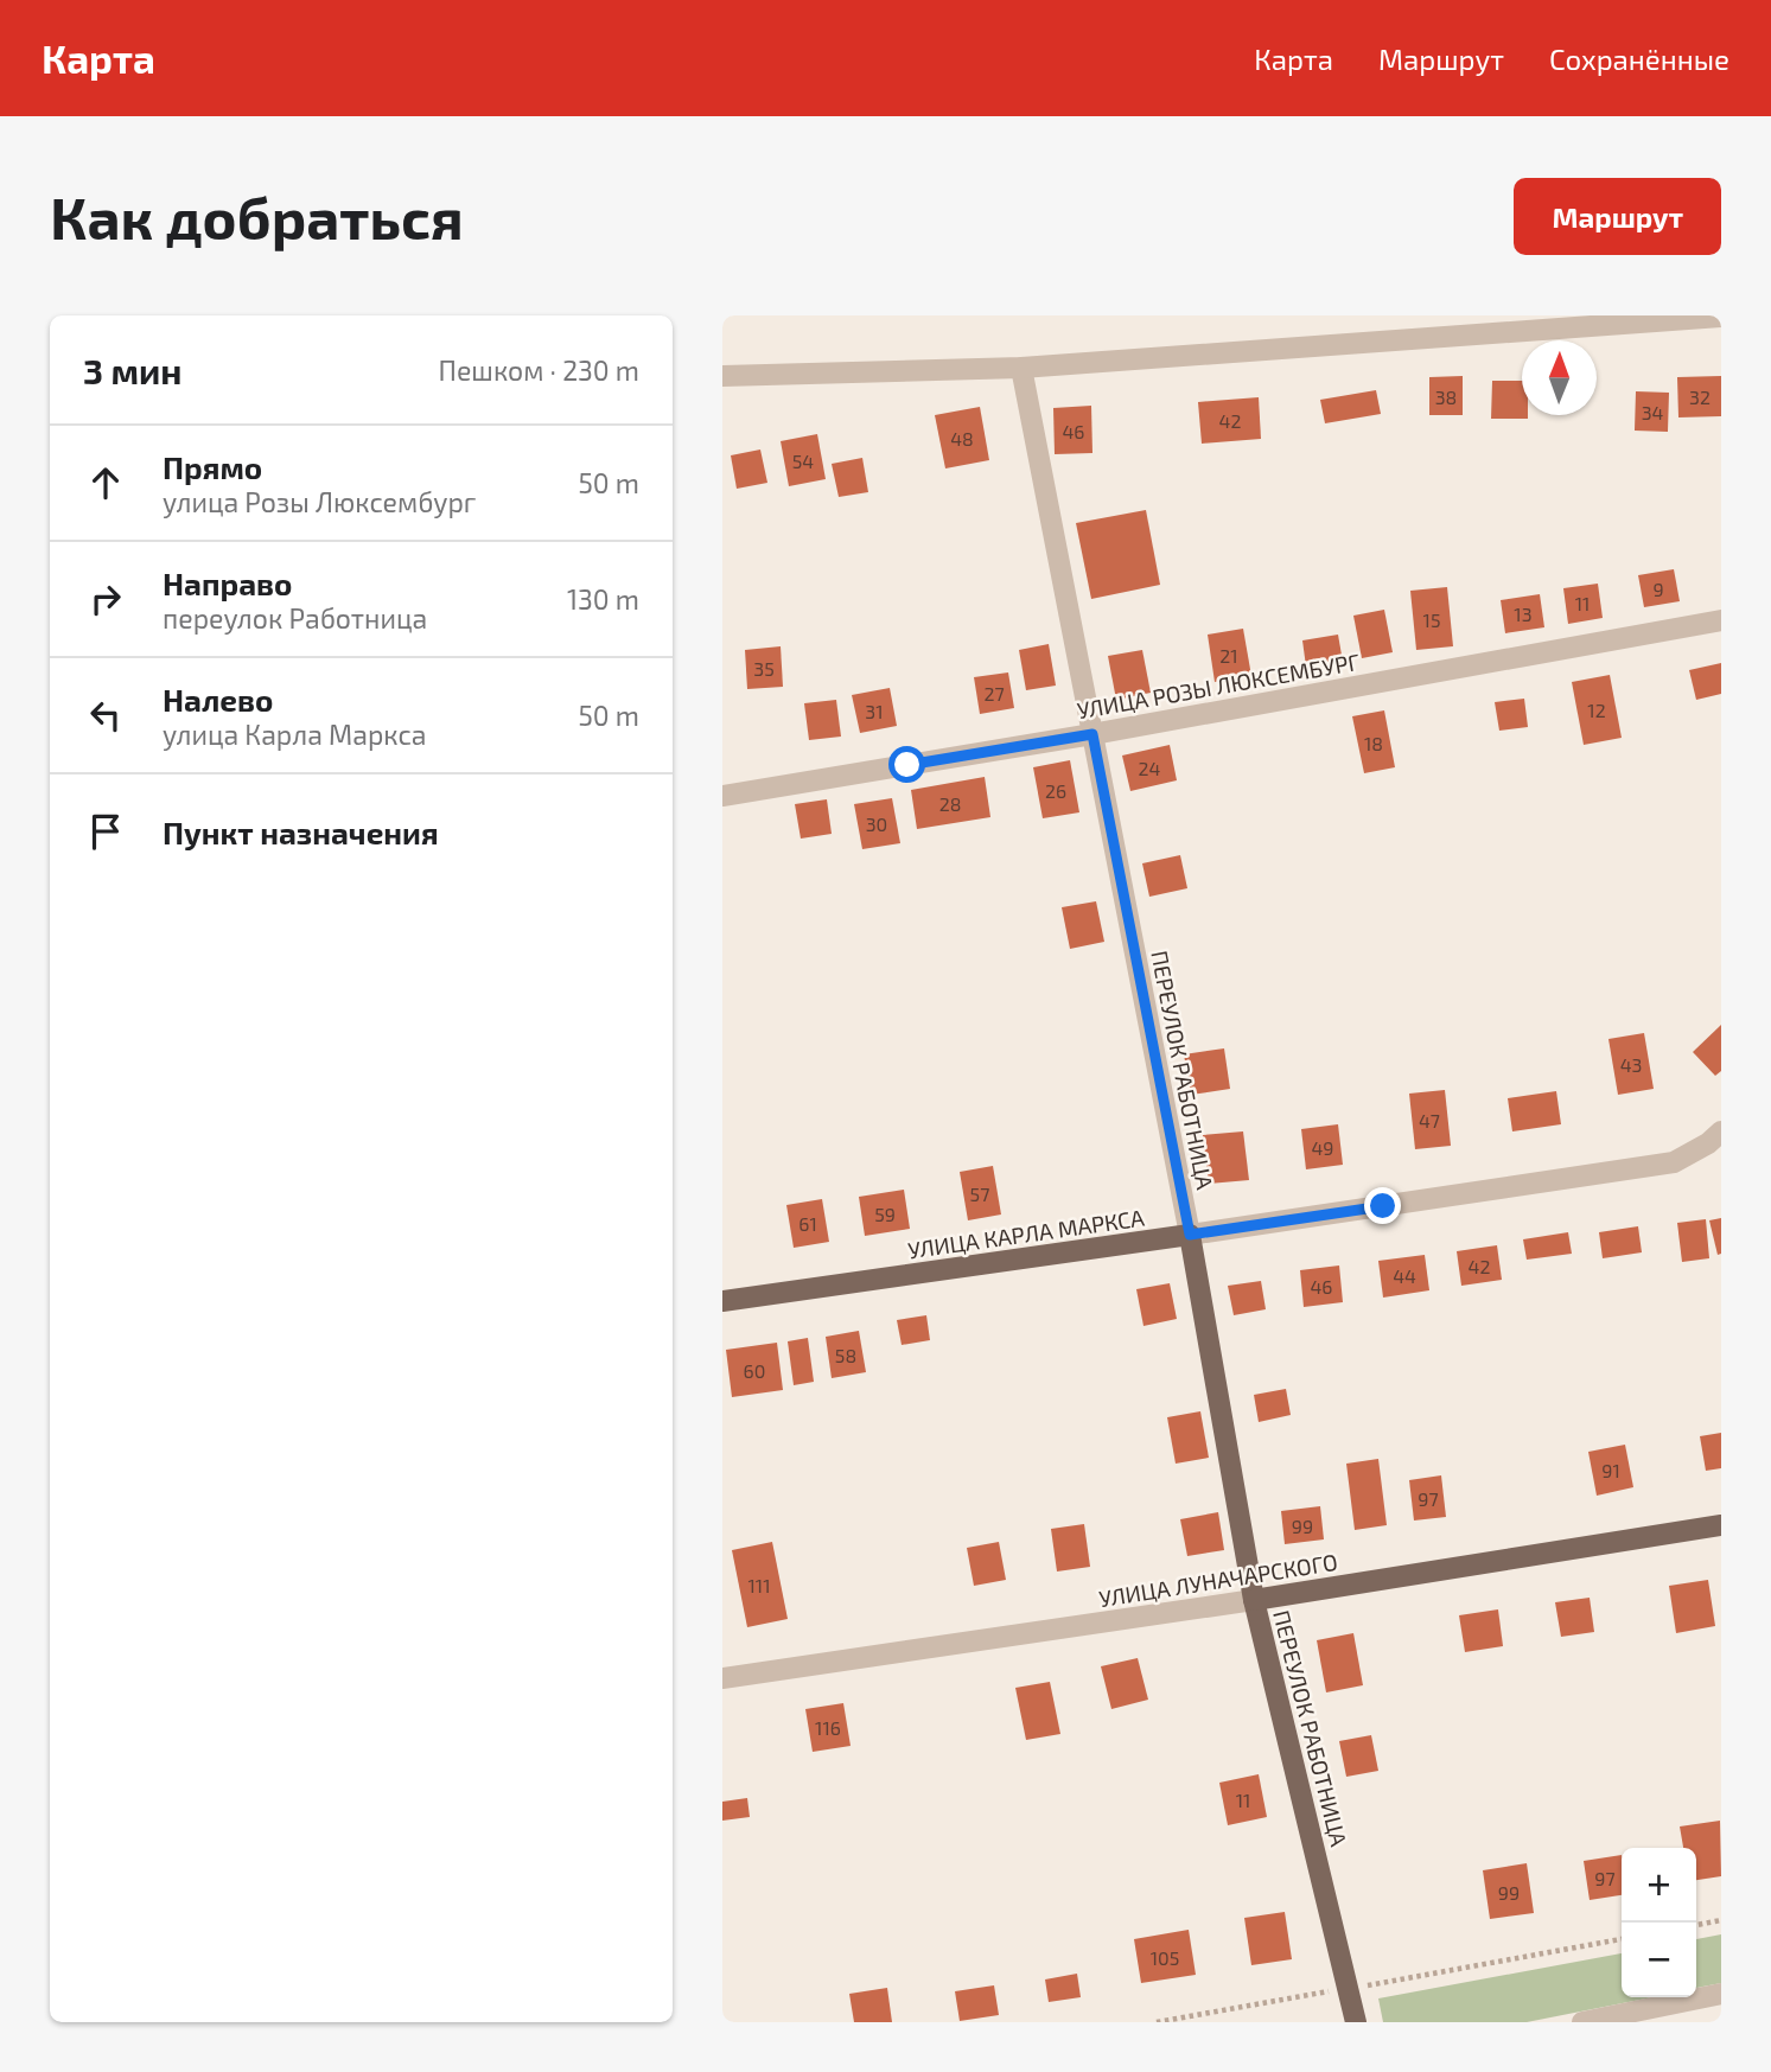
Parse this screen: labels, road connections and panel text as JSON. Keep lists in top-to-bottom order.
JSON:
{
  "streets": {
    "main road": ["ПЕРЕУЛОК РАБОТНИЦА", "УЛИЦА КАРЛА МАРКСА", "УЛИЦА ЛУНАЧАРСКОГО"],
    "street": ["УЛИЦА РОЗЫ ЛЮКСЕМБУРГ"]
  },
  "crossings": [
    ["УЛИЦА РОЗЫ ЛЮКСЕМБУРГ", "ПЕРЕУЛОК РАБОТНИЦА"],
    ["ПЕРЕУЛОК РАБОТНИЦА", "УЛИЦА КАРЛА МАРКСА"],
    ["ПЕРЕУЛОК РАБОТНИЦА", "УЛИЦА ЛУНАЧАРСКОГО"]
  ],
  "house_numbers": [
    "38",
    "32",
    "34",
    "42",
    "46",
    "48",
    "54",
    "9",
    "11",
    "13",
    "15",
    "21",
    "35",
    "27",
    "12",
    "31",
    "18",
    "24",
    "26",
    "28",
    "30",
    "43",
    "47",
    "49",
    "57",
    "59",
    "61",
    "42",
    "44",
    "46",
    "58",
    "60",
    "91",
    "97",
    "99",
    "111",
    "116",
    "11",
    "97",
    "99",
    "105"
  ],
  "north": "top",
  "page": {
    "header": "Карта",
    "nav": ["Карта", "Маршрут", "Сохранённые"],
    "buttons": "Маршрут",
    "title": "Как добраться",
    "heading": ["3 мин", "Пешком · 230 m"],
    "list": [
      ["Прямо", "улица Розы Люксембург", "50 m"],
      ["Направо", "переулок Работница", "130 m"],
      ["Налево", "улица Карла Маркса", "50 m"],
      "Пункт назначения"
    ],
    "map_buttons": ["+", "−"]
  }
}
